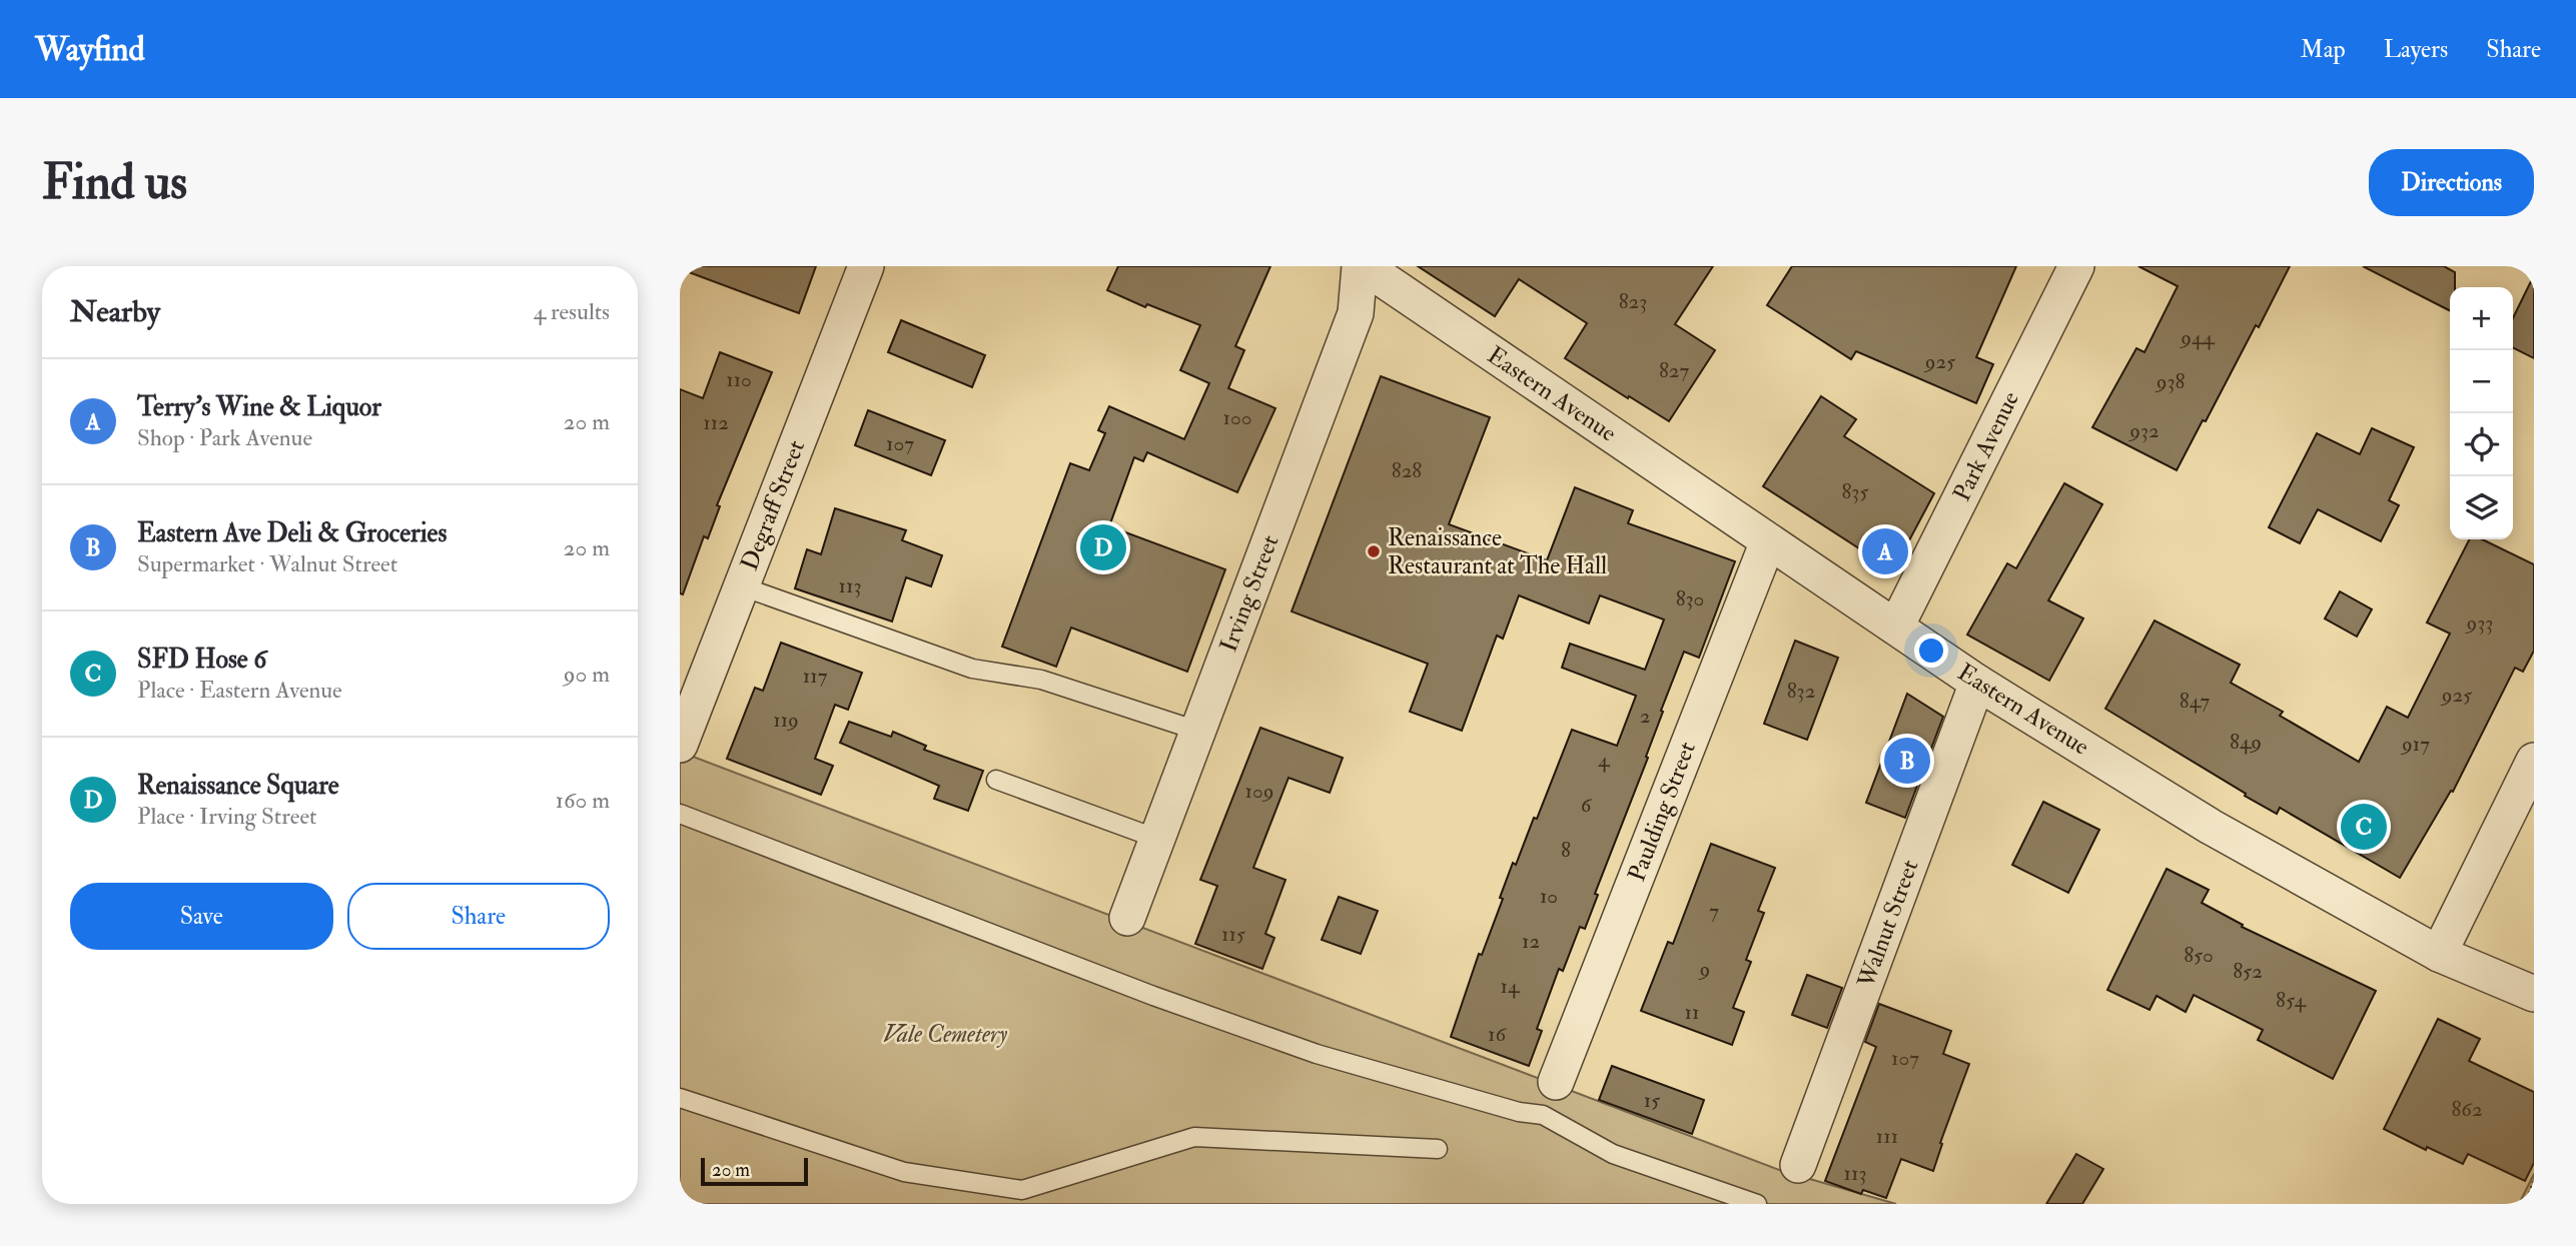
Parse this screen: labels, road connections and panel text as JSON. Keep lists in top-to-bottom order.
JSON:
{
  "streets": {
    "street": [
      "Eastern Avenue",
      "Park Avenue",
      "Degraff Street",
      "Irving Street",
      "Paulding Street",
      "Walnut Street"
    ]
  },
  "crossings": [
    ["Eastern Avenue", "Park Avenue"],
    ["Eastern Avenue", "Irving Street"],
    ["Eastern Avenue", "Paulding Street"],
    ["Eastern Avenue", "Walnut Street"]
  ],
  "parks": ["Vale Cemetery"],
  "places": ["Renaissance Restaurant at The Hall"],
  "house_numbers": [
    "823",
    "944",
    "925",
    "827",
    "110",
    "938",
    "100",
    "112",
    "932",
    "107",
    "828",
    "835",
    "113",
    "830",
    "933",
    "117",
    "832",
    "925",
    "847",
    "2",
    "119",
    "849",
    "917",
    "4",
    "109",
    "6",
    "8",
    "10",
    "7",
    "115",
    "12",
    "850",
    "9",
    "852",
    "14",
    "854",
    "11",
    "16",
    "107",
    "15",
    "862",
    "111",
    "113"
  ],
  "scale_bar": "20 m",
  "page": {
    "header": "Wayfind",
    "nav": ["Map", "Layers", "Share"],
    "buttons": [
      "Directions",
      ["Save", "Share"]
    ],
    "title": "Find us",
    "heading": ["Nearby", "4 results"],
    "map_buttons": ["+", "−"],
    "list": [
      {
        "mark": "A",
        "name": "Terry's Wine & Liquor",
        "note": "Shop · Park Avenue",
        "value": "20 m"
      },
      {
        "mark": "B",
        "name": "Eastern Ave Deli & Groceries",
        "note": "Supermarket · Walnut Street",
        "value": "20 m"
      },
      {
        "mark": "C",
        "name": "SFD Hose 6",
        "note": "Place · Eastern Avenue",
        "value": "90 m"
      },
      {
        "mark": "D",
        "name": "Renaissance Square",
        "note": "Place · Irving Street",
        "value": "160 m"
      }
    ],
    "pins": [
      "D",
      "A",
      "B",
      "C"
    ],
    "scale": "20 m"
  }
}
